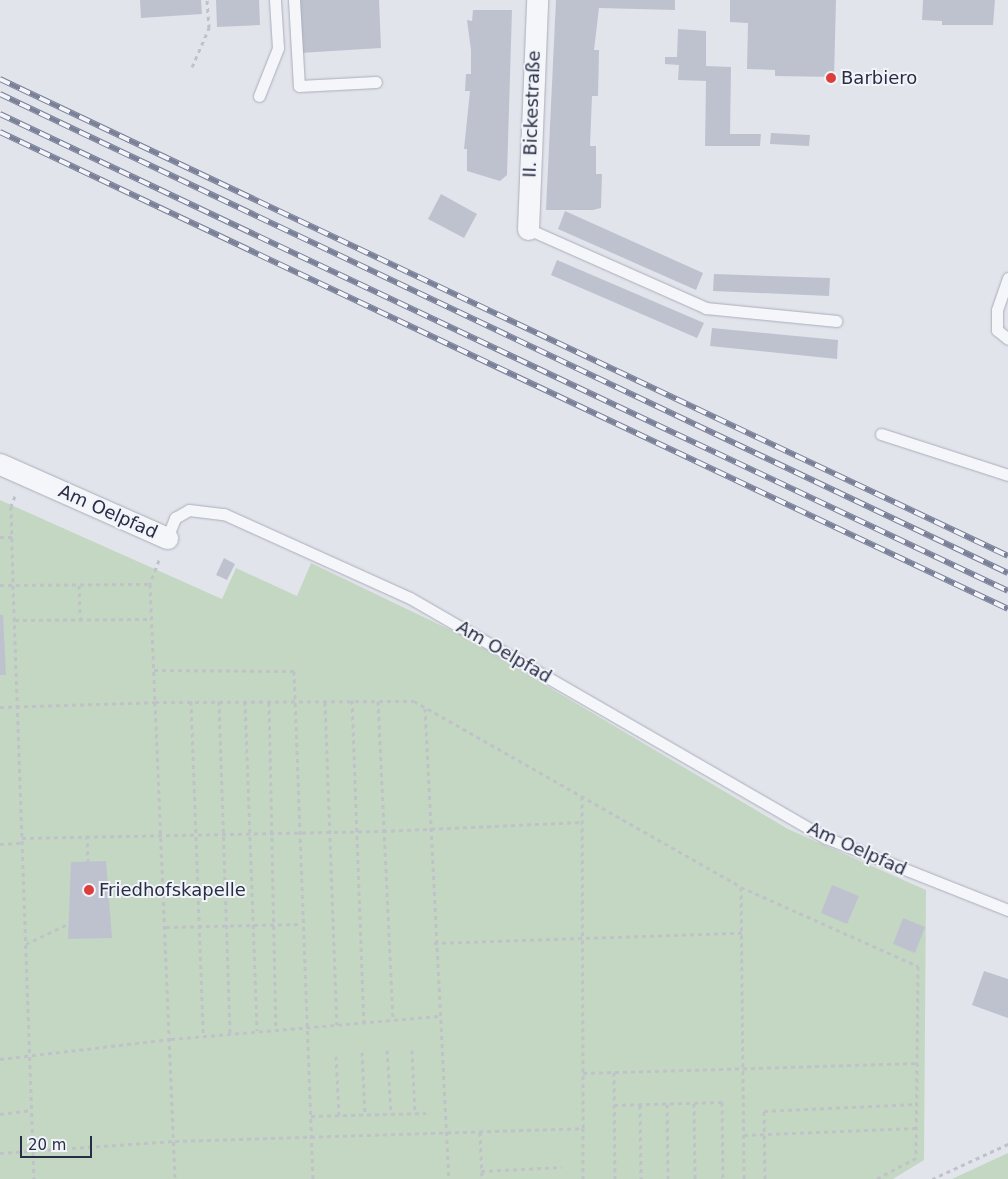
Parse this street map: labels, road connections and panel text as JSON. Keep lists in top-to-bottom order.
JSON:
{
  "streets": {
    "street": ["II. Bickestraße", "Am Oelpfad"]
  },
  "places": ["Barbiero", "Friedhofskapelle"],
  "scale_bar": "20 m"
}
